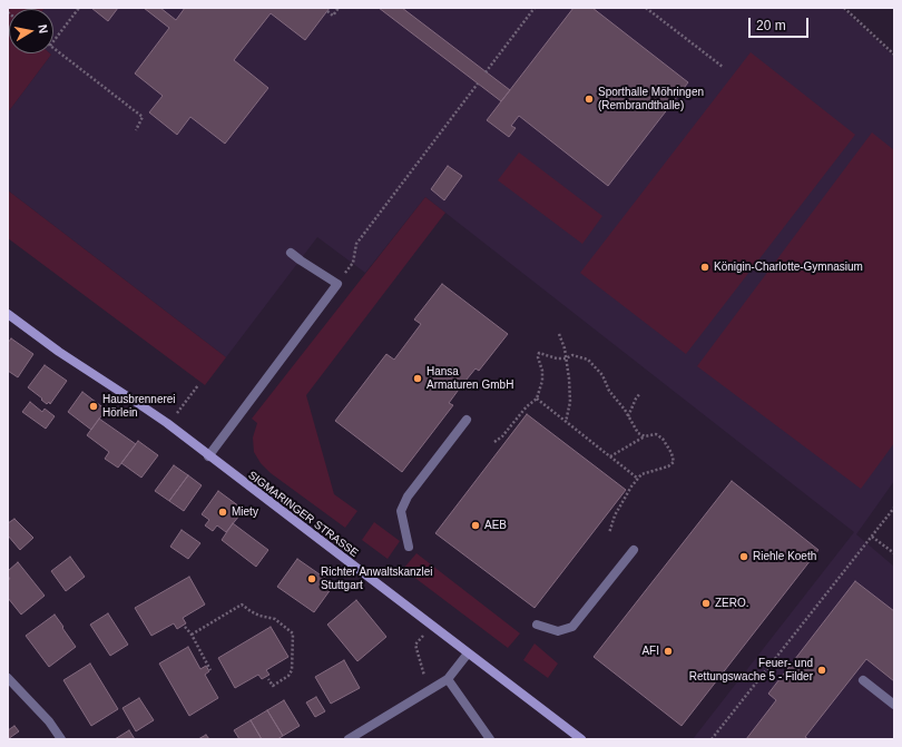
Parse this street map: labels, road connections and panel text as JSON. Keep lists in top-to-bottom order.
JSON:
{
  "streets": {
    "main road": ["SIGMARINGER STRASSE"]
  },
  "places": [
    "Sporthalle Möhringen (Rembrandthalle)",
    "Königin-Charlotte-Gymnasium",
    "Hansa Armaturen GmbH",
    "Hausbrennerei Hörlein",
    "Miety",
    "AEB",
    "Riehle Koeth",
    "Richter Anwaltskanzlei Stuttgart",
    "ZERO.",
    "AFI",
    "Feuer- und Rettungswache 5 - Filder"
  ],
  "scale_bar": "20 m",
  "north": "right"
}
